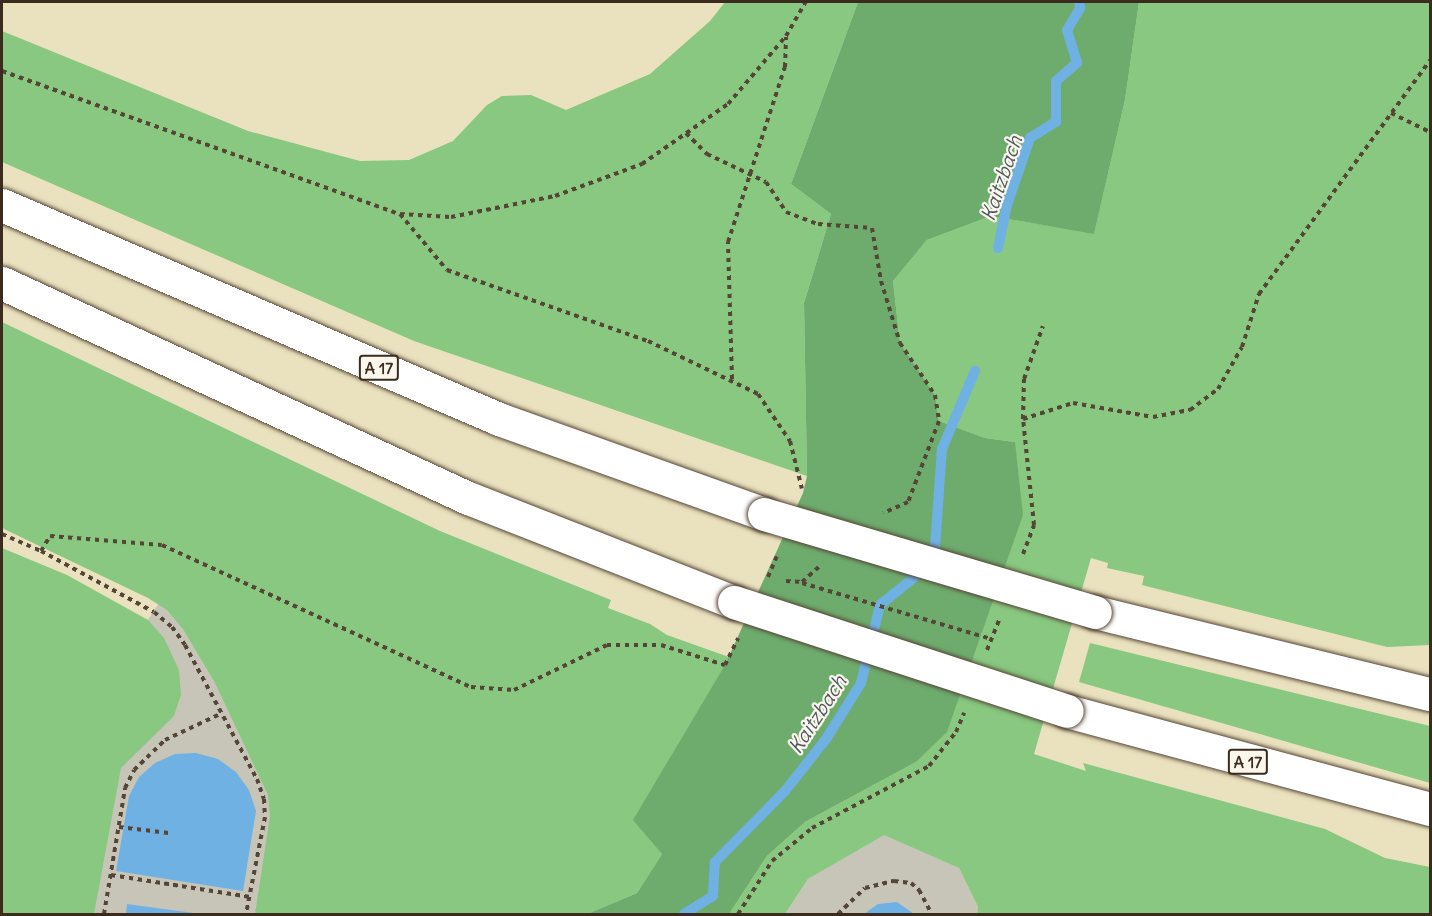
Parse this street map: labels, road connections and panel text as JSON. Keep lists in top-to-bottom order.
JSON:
{
  "streets": {
    "highway": ["A 17"]
  },
  "water": ["Kaitzbach"]
}
